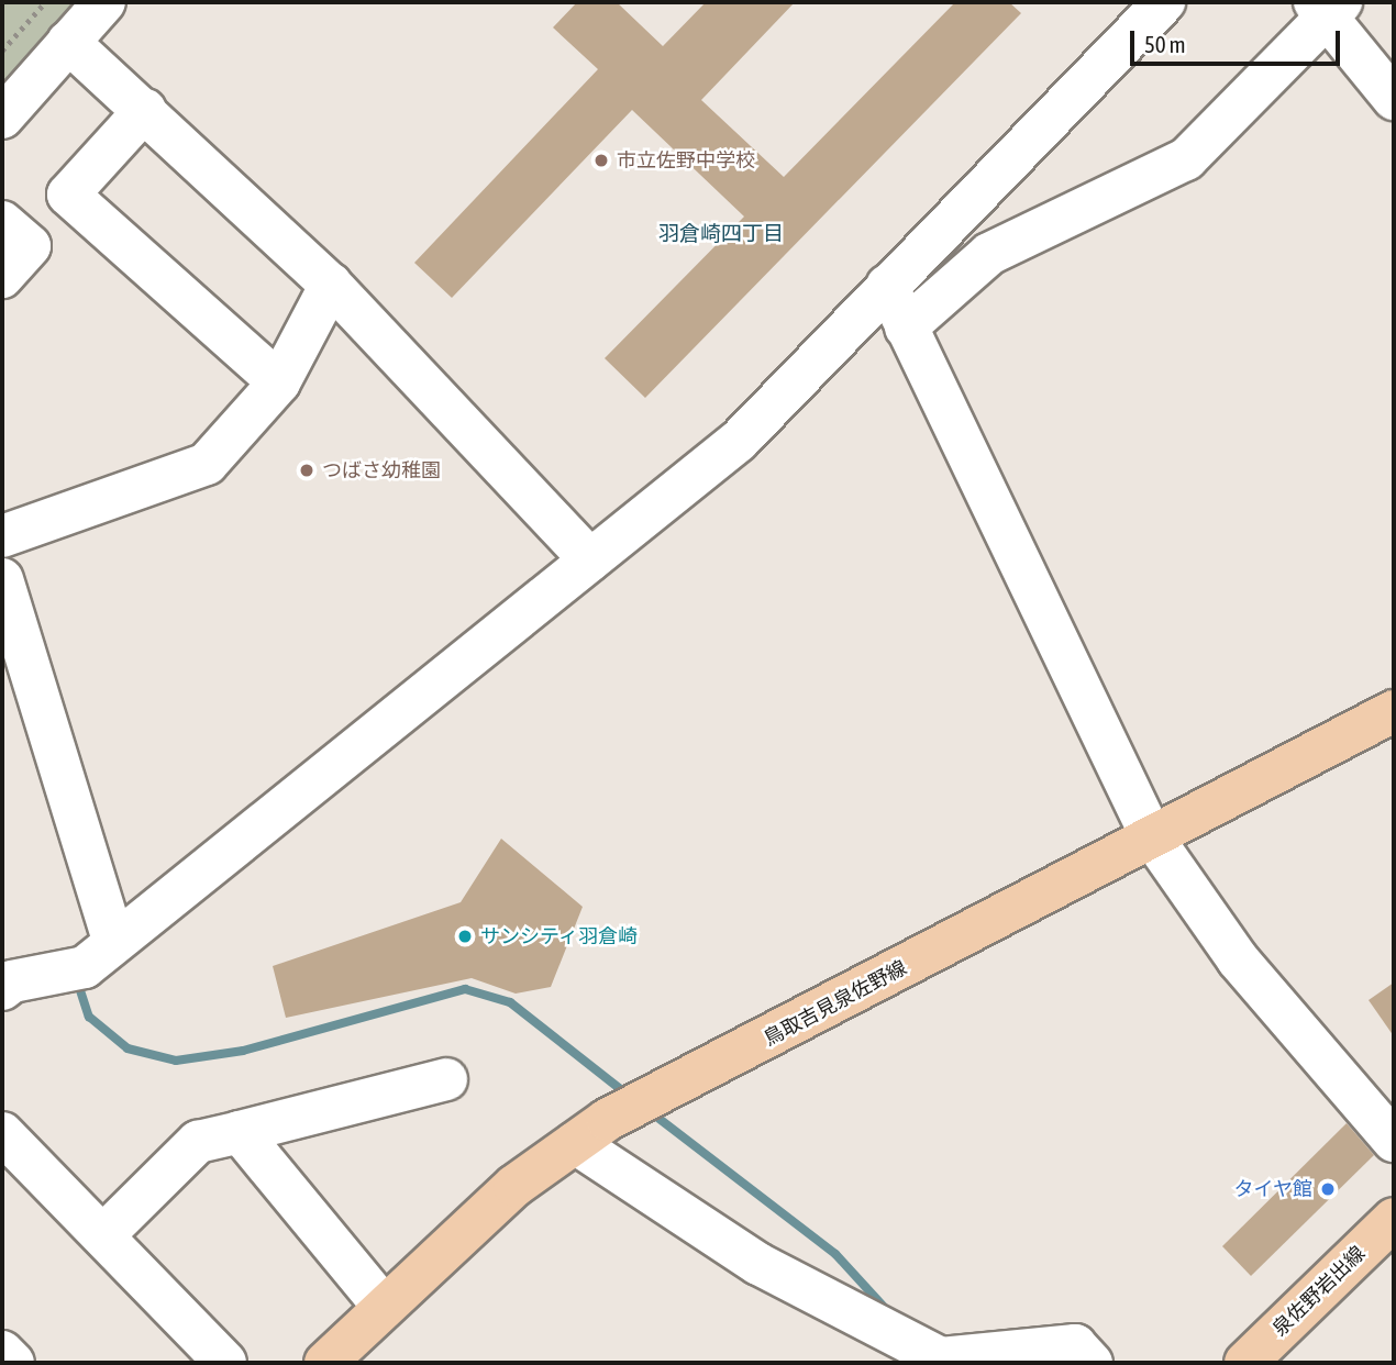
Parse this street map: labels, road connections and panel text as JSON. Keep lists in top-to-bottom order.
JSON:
{
  "streets": {
    "main road": ["鳥取吉見泉佐野線", "泉佐野岩出線"]
  },
  "districts": ["羽倉崎四丁目"],
  "places": [
    "市立佐野中学校",
    "つばさ幼稚園",
    "サンシティ羽倉崎",
    "タイヤ館"
  ],
  "scale_bar": "50 m"
}
